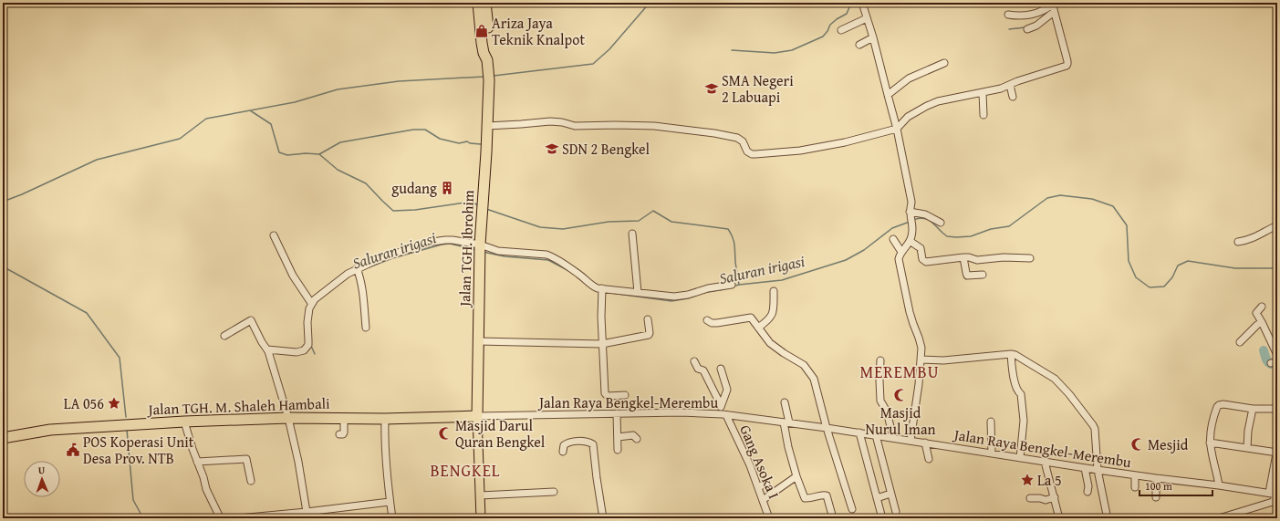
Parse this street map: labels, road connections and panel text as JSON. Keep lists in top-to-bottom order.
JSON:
{
  "streets": {
    "highway": ["Jalan TGH. Ibrohim", "Jalan TGH. M. Shaleh Hambali"],
    "street": ["Jalan Raya Bengkel-Merembu", "Gang Asoka I"]
  },
  "crossings": [
    ["Jalan TGH. Ibrohim", "Jalan Raya Bengkel-Merembu"],
    ["Jalan TGH. Ibrohim", "Jalan TGH. M. Shaleh Hambali"],
    ["Jalan Raya Bengkel-Merembu", "Jalan TGH. M. Shaleh Hambali"],
    ["Jalan Raya Bengkel-Merembu", "Gang Asoka I"]
  ],
  "districts": ["MEREMBU", "BENGKEL"],
  "water": ["Saluran irigasi"],
  "places": {
    "shop": ["Ariza Jaya Teknik Knalpot"],
    "school or university": ["SMA Negeri 2 Labuapi", "SDN 2 Bengkel"],
    "building": ["gudang"],
    "mosque": ["Masjid Nurul Iman", "Masjid Darul Quran Bengkel", "Mesjid"],
    "place": ["LA 056", "La 5"],
    "public building": ["POS Koperasi Unit Desa Prov. NTB"]
  },
  "scale_bar": "100 m",
  "north": "top"
}
